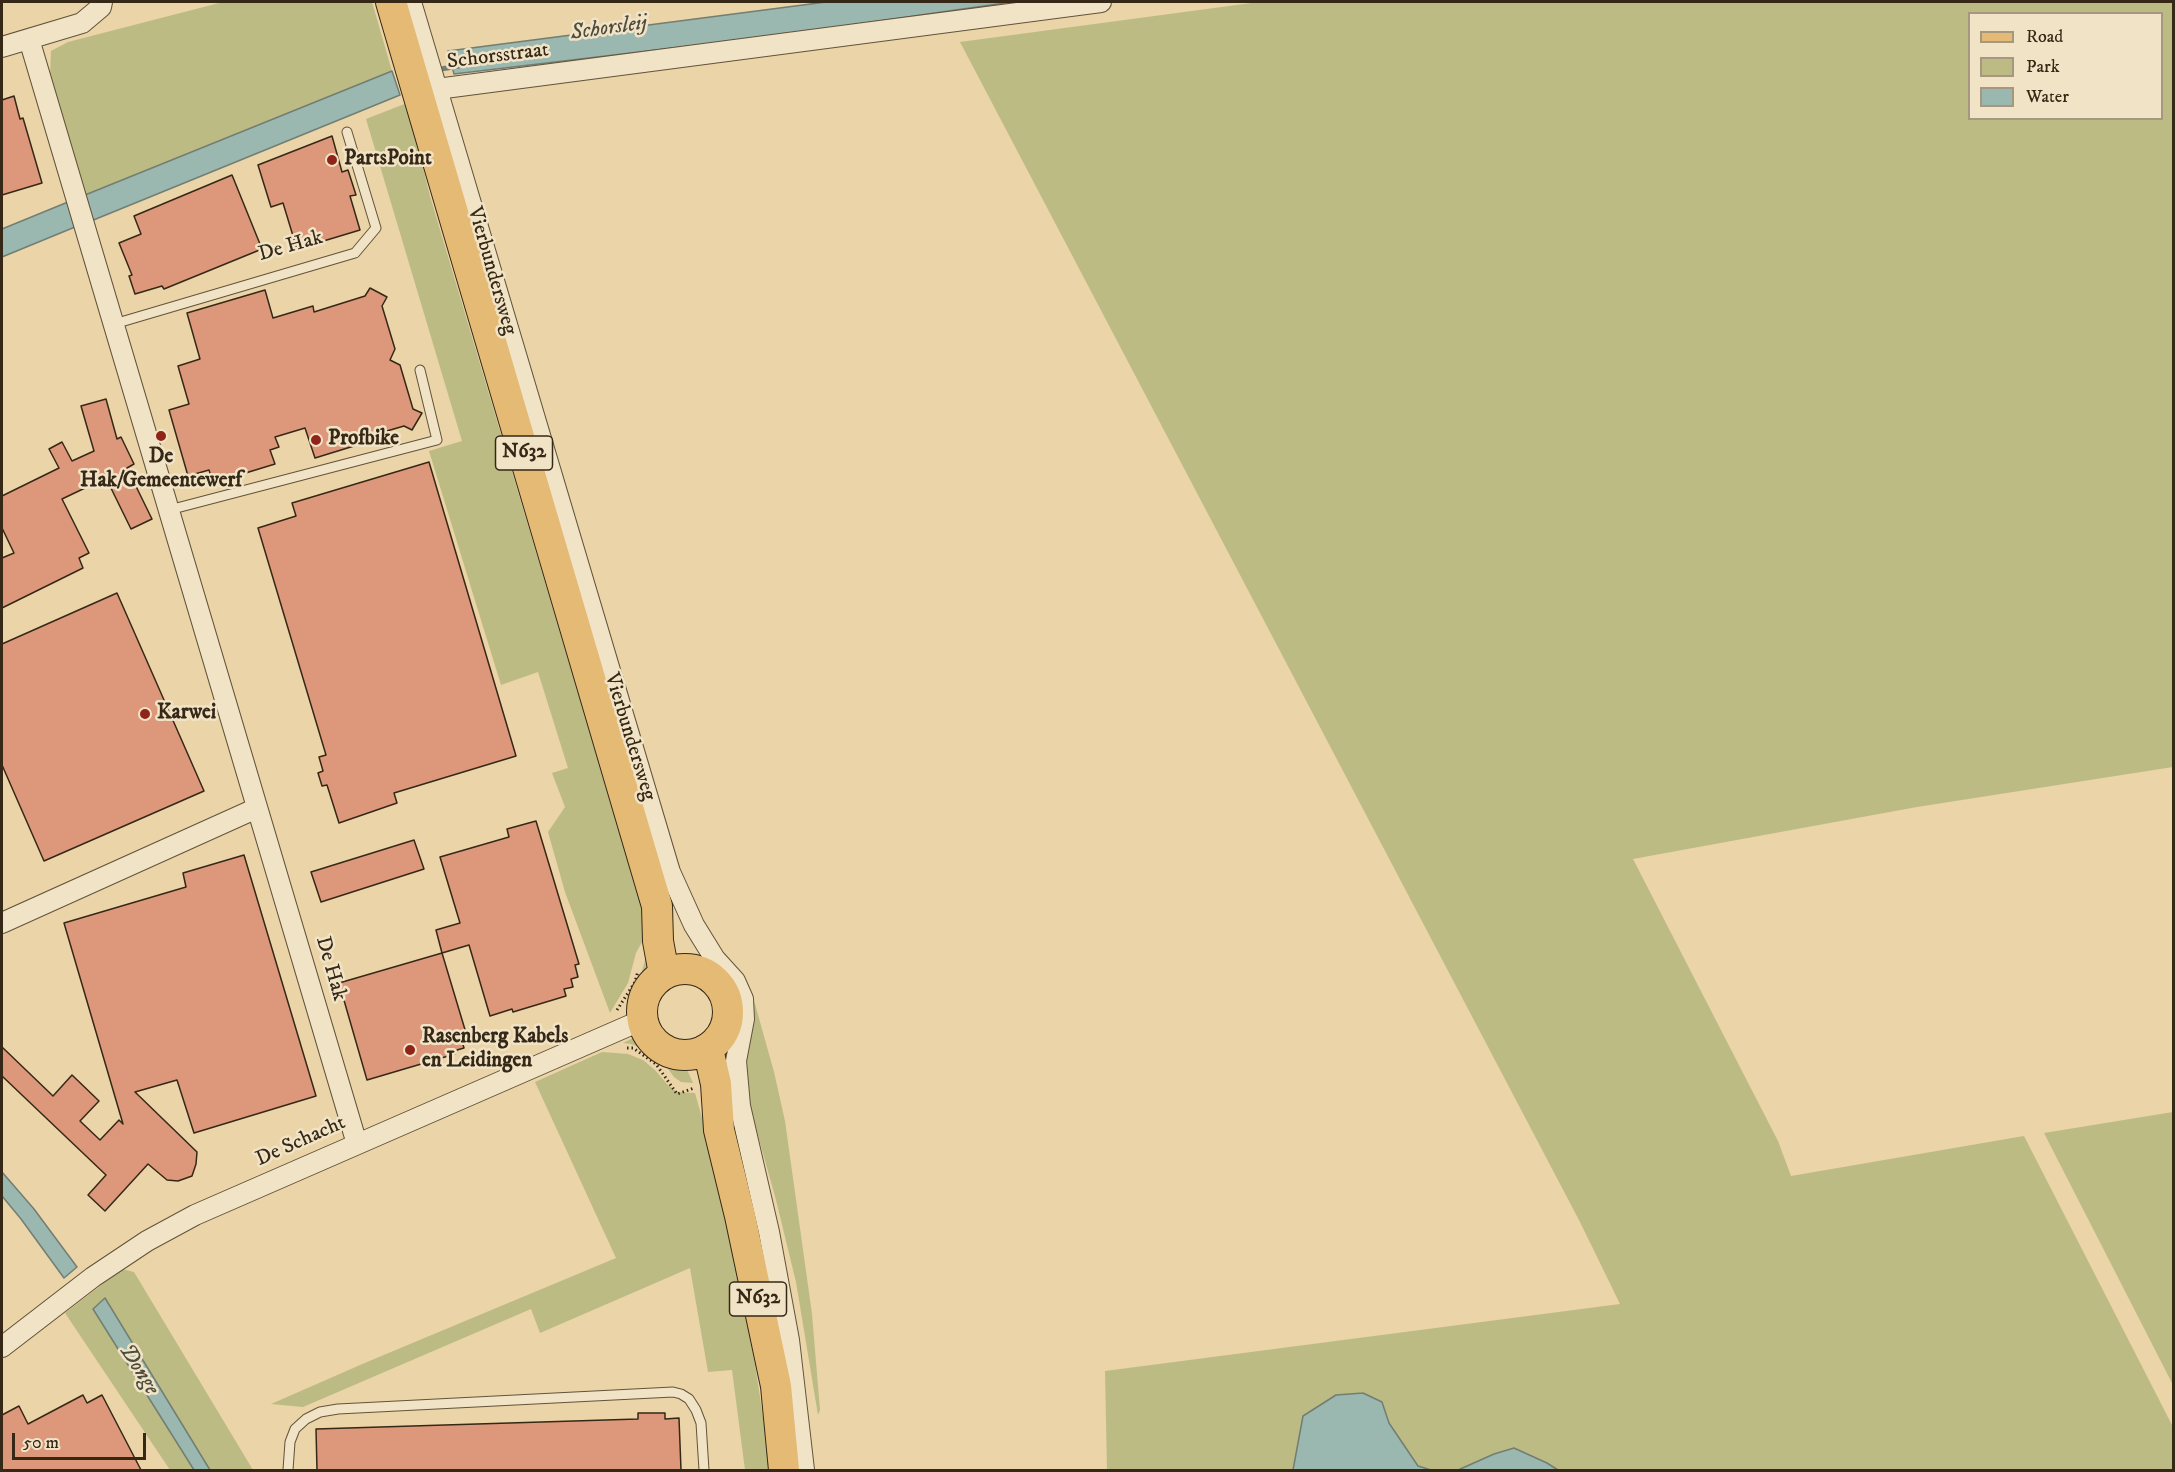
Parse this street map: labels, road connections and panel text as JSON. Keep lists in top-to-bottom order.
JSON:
{
  "streets": {
    "main road": ["Vierbundersweg", "N632"],
    "street": ["Schorsstraat", "De Hak", "De Schacht"]
  },
  "crossings": [
    ["Schorsstraat", "Vierbundersweg"],
    ["De Hak", "De Schacht"],
    ["Vierbundersweg", "N632"],
    ["Vierbundersweg", "De Schacht"],
    ["N632", "De Schacht"]
  ],
  "water": ["Schorsleij", "Donge"],
  "places": [
    "PartsPoint",
    "De Hak/Gemeentewerf",
    "Profbike",
    "Karwei",
    "Rasenberg Kabels en Leidingen"
  ],
  "legend": ["Road", "Park", "Water"],
  "scale_bar": "50 m"
}
